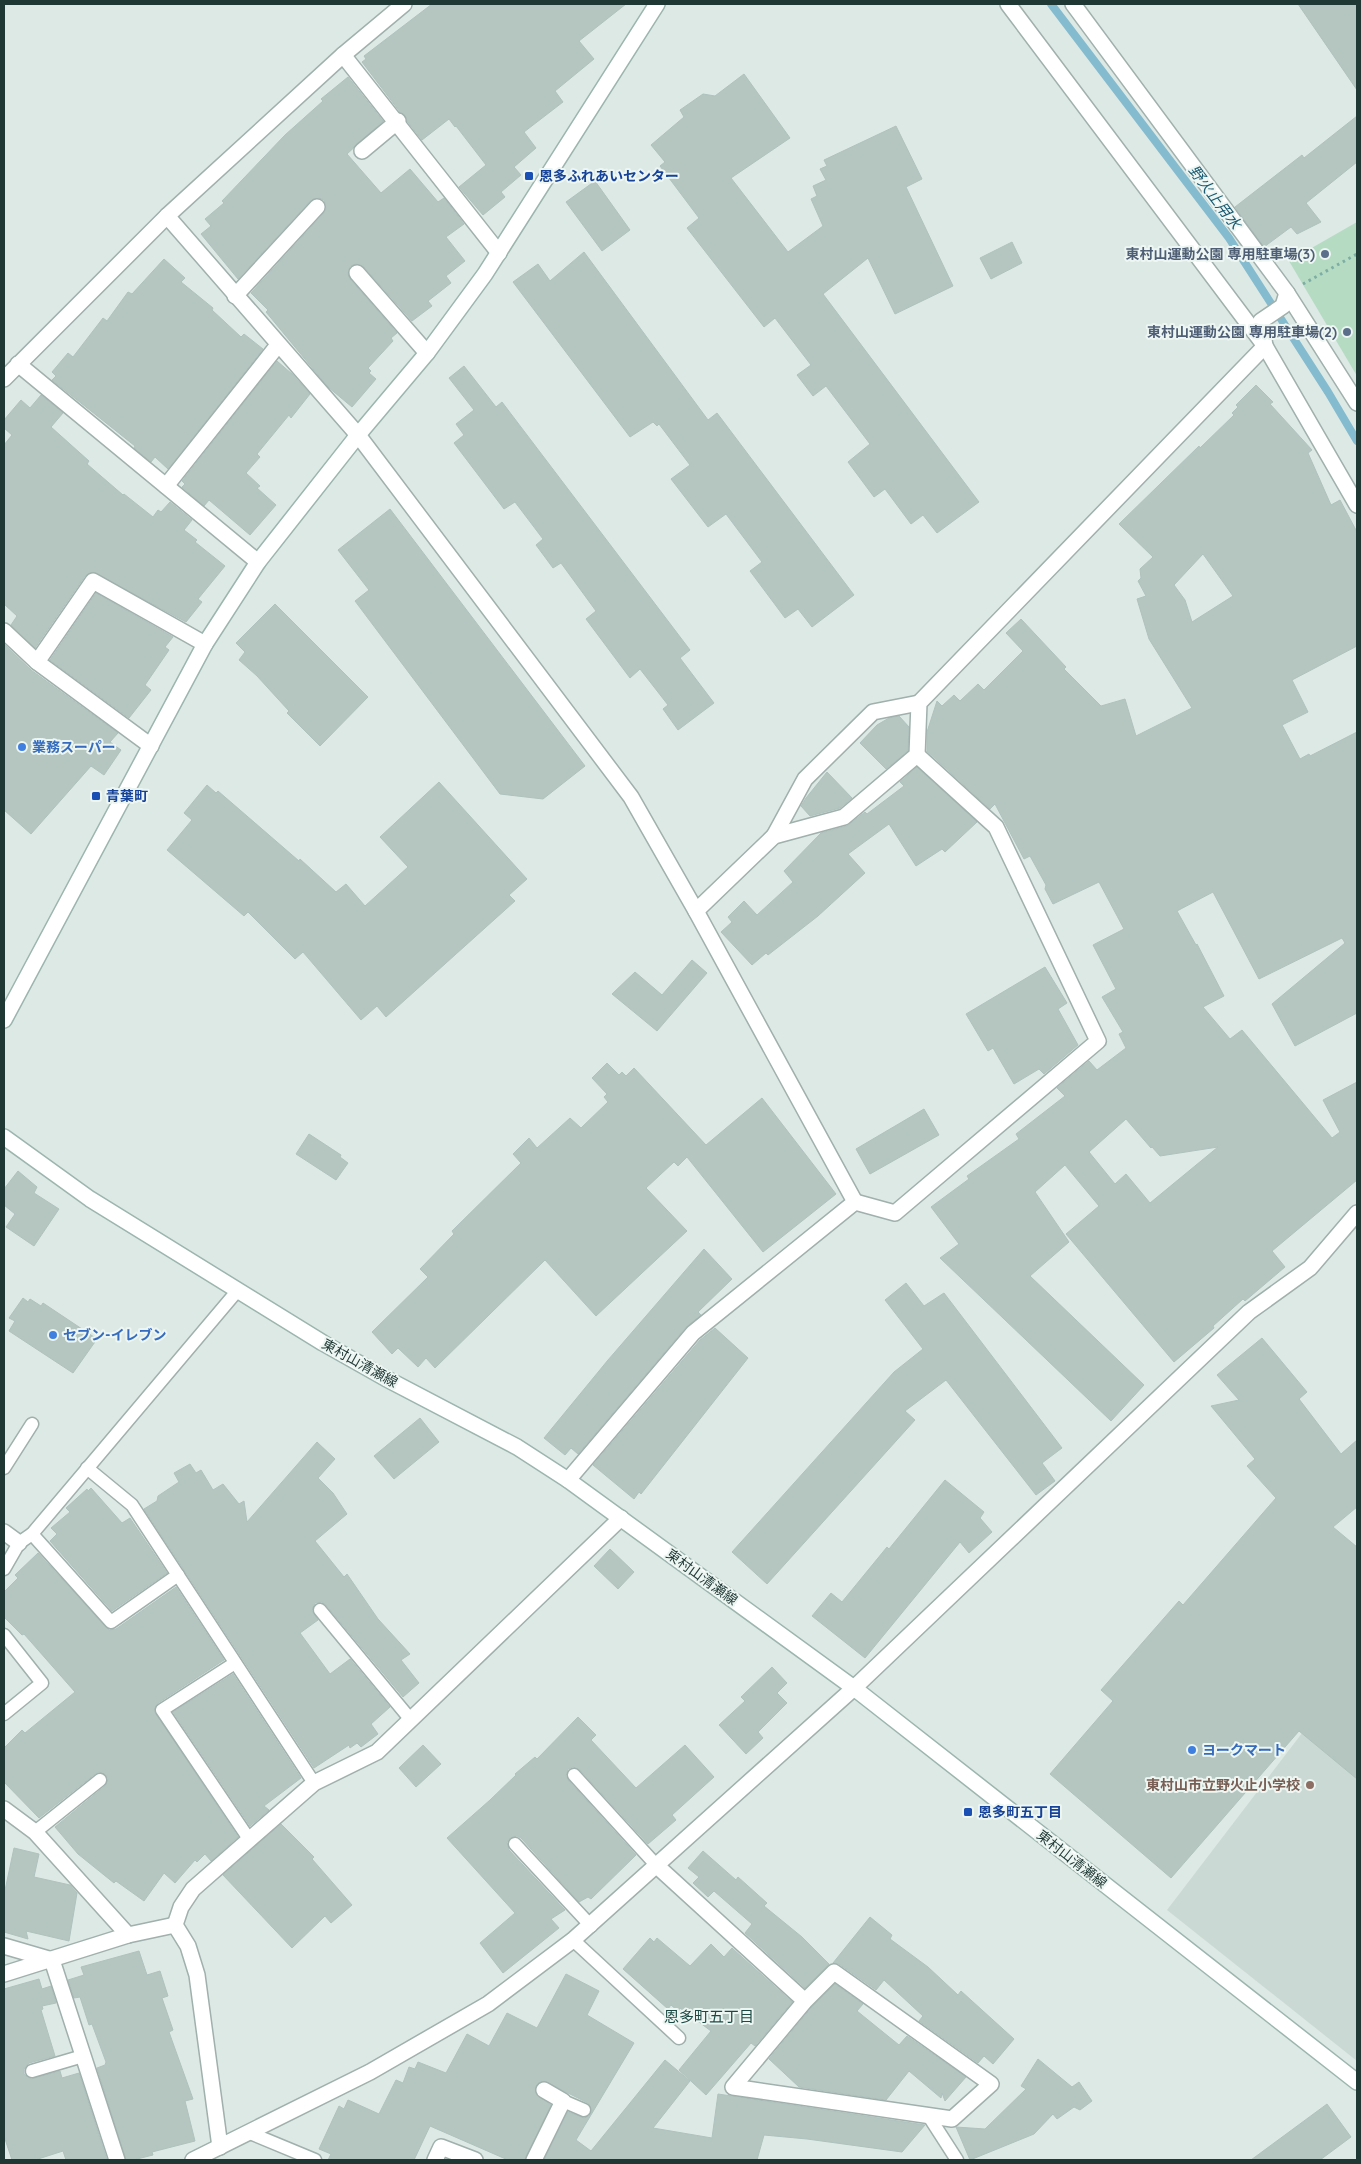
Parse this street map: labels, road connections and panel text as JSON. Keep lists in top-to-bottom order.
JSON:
{
  "streets": {
    "street": ["東村山清瀬線"]
  },
  "districts": ["恩多町五丁目"],
  "water": ["野火止用水"],
  "places": {
    "transit": ["恩多ふれあいセンター", "青葉町", "恩多町五丁目"],
    "other": [
      "東村山運動公園 専用駐車場(3)",
      "東村山運動公園 専用駐車場(2)",
      "業務スーパー",
      "セブン-イレブン",
      "ヨークマート",
      "東村山市立野火止小学校"
    ]
  }
}
